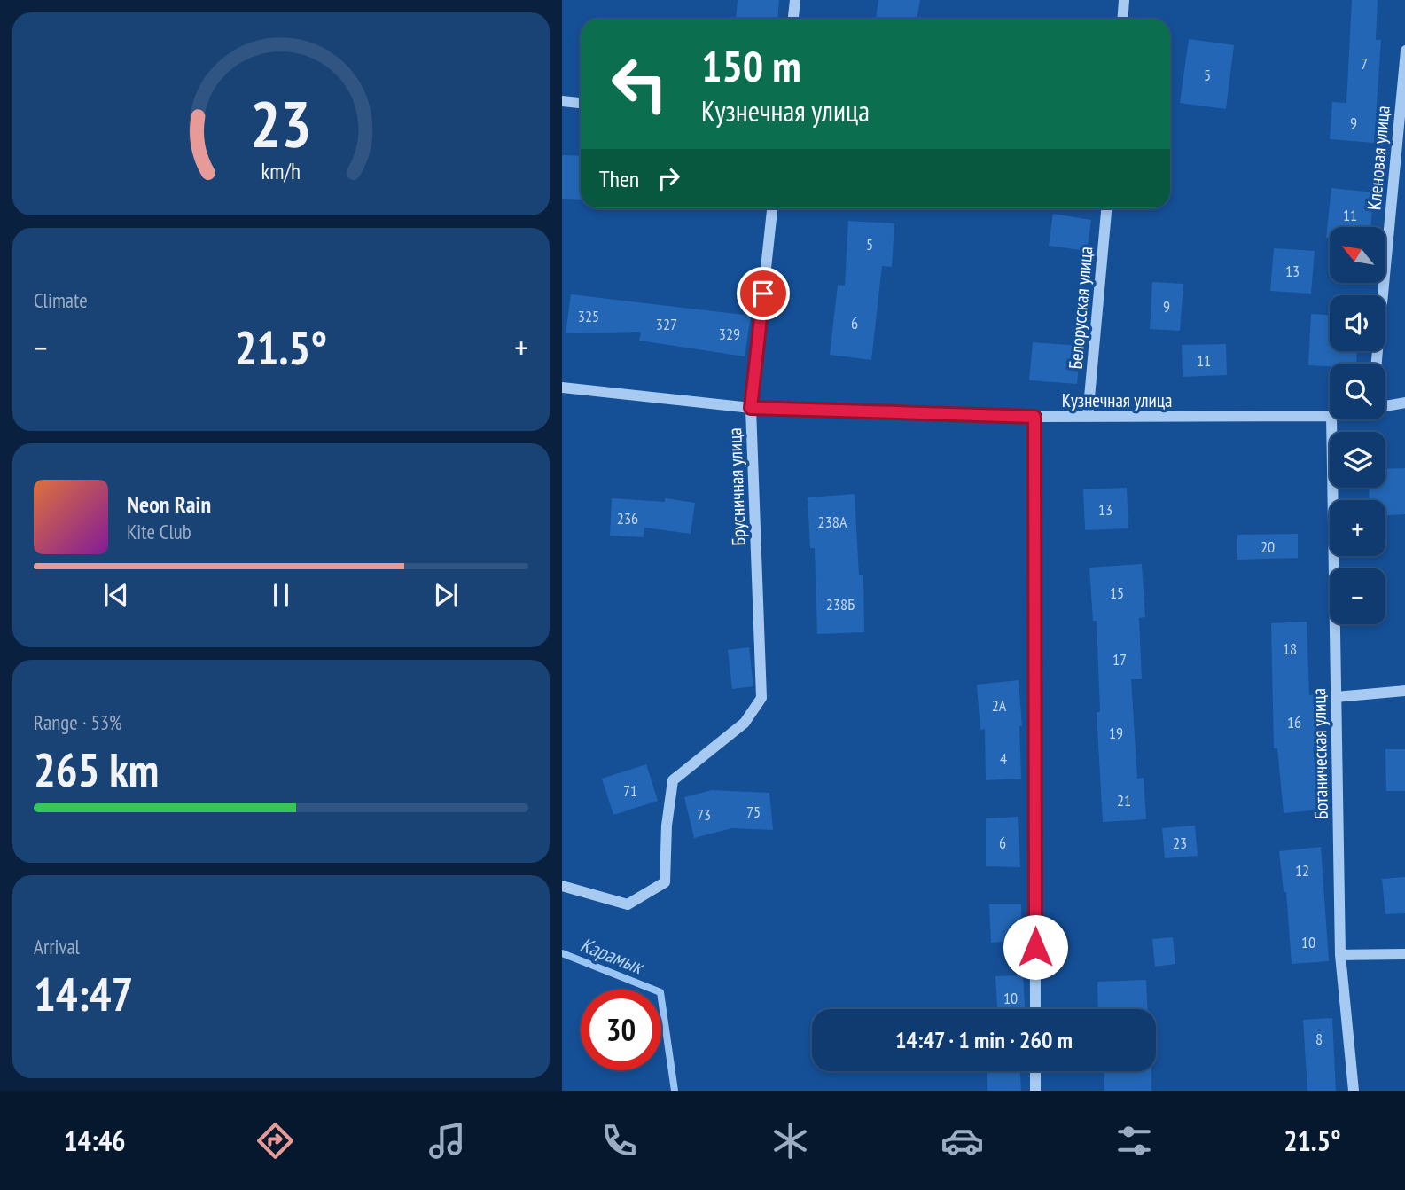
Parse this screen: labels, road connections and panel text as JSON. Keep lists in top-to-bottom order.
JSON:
{
  "streets": {
    "street": [
      "Кленовая улица",
      "Белорусская улица",
      "Кузнечная улица",
      "Брусничная улица",
      "Ботаническая улица"
    ]
  },
  "crossings": [
    ["Белорусская улица", "Кузнечная улица"],
    ["Кузнечная улица", "Брусничная улица"]
  ],
  "water": ["Карамык"],
  "house_numbers": [
    "7",
    "5",
    "9",
    "11",
    "5",
    "13",
    "9",
    "325",
    "6",
    "327",
    "329",
    "11",
    "13",
    "236",
    "238А",
    "20",
    "15",
    "238Б",
    "18",
    "17",
    "2А",
    "16",
    "19",
    "4",
    "71",
    "21",
    "75",
    "73",
    "6",
    "23",
    "12",
    "10",
    "10",
    "8"
  ],
  "north": "top left",
  "page": {
    "turn": ["150 m", "Кузнечная улица"],
    "then": "Then",
    "map_buttons": ["+", "−"],
    "tile": [
      "Climate",
      ["Range · 53%", "265 km"],
      ["Arrival", "14:47"]
    ],
    "heat": ["−", "21.5°", "+"],
    "song": ["Neon Rain", "Kite Club"],
    "limit": "30",
    "trip": "14:47 · 1 min · 260 m",
    "tabs": ["14:46", "21.5°"],
    "gauge": ["23", "km/h"]
  }
}
